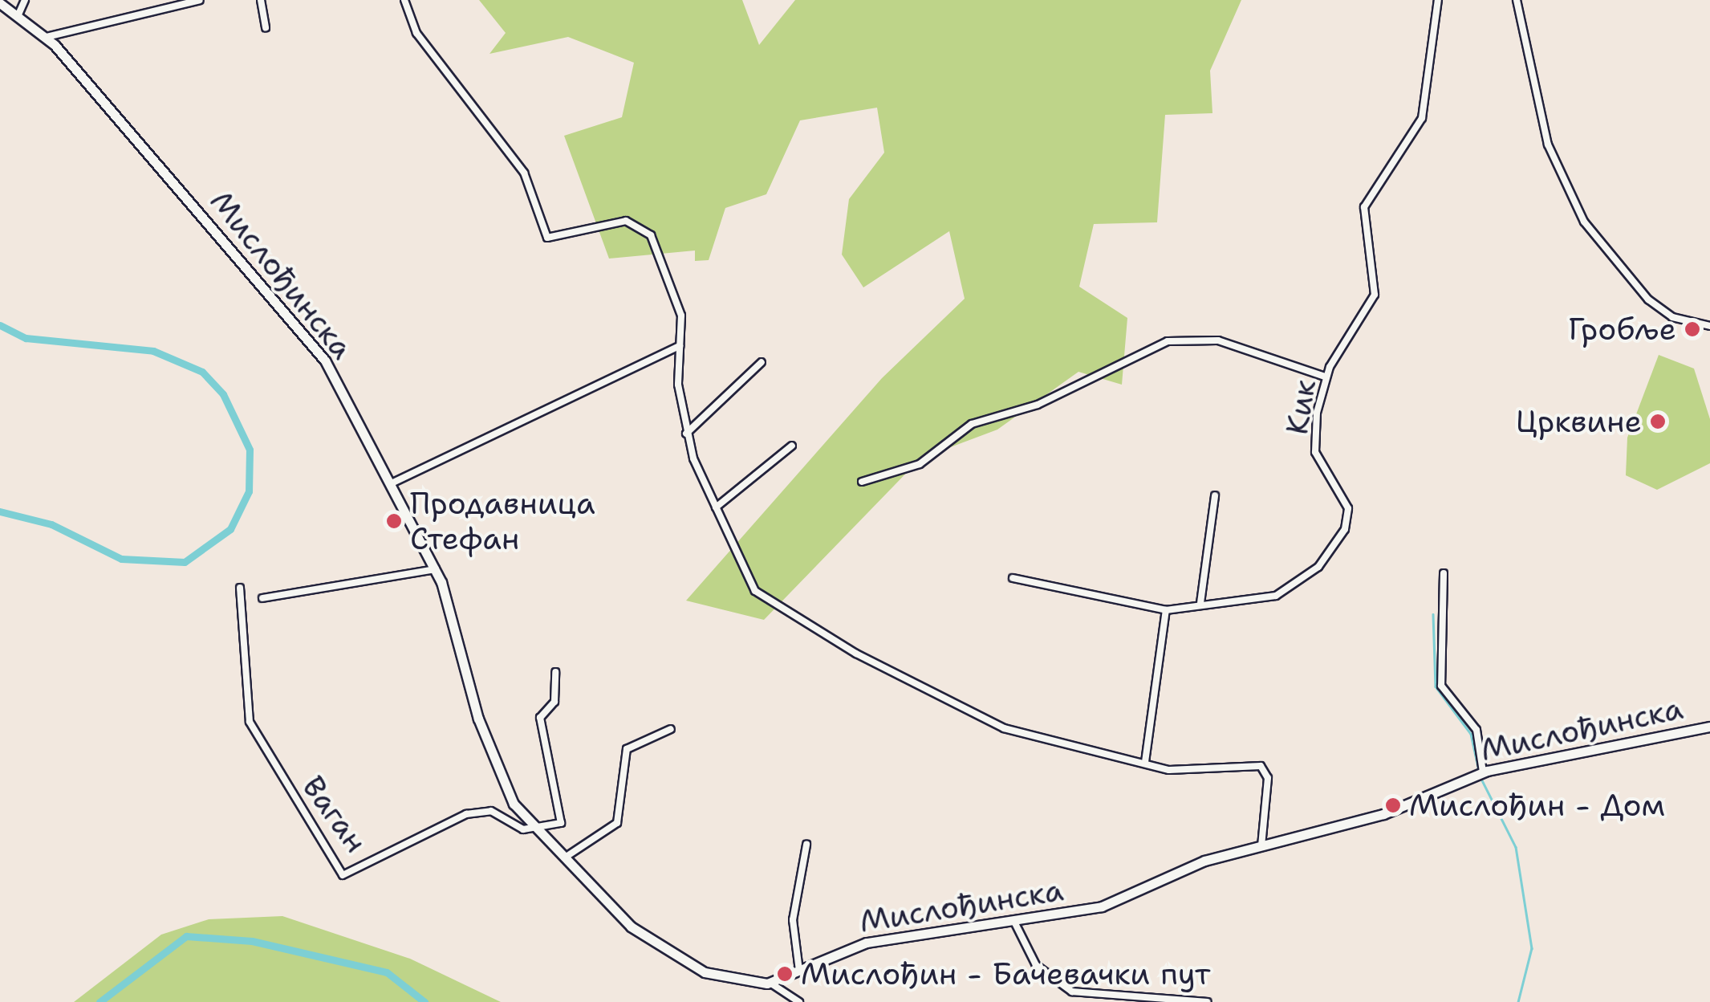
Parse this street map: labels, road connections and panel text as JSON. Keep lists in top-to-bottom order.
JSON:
{
  "streets": {
    "main road": ["Мислођинска"],
    "street": ["Кик", "Ваган"]
  },
  "crossings": [
    ["Мислођинска", "Ваган"]
  ],
  "places": [
    "Гробље",
    "Црквине",
    "Продавница Стефан",
    "Мислођин - Дом",
    "Мислођин - Бачевачки пут"
  ]
}
